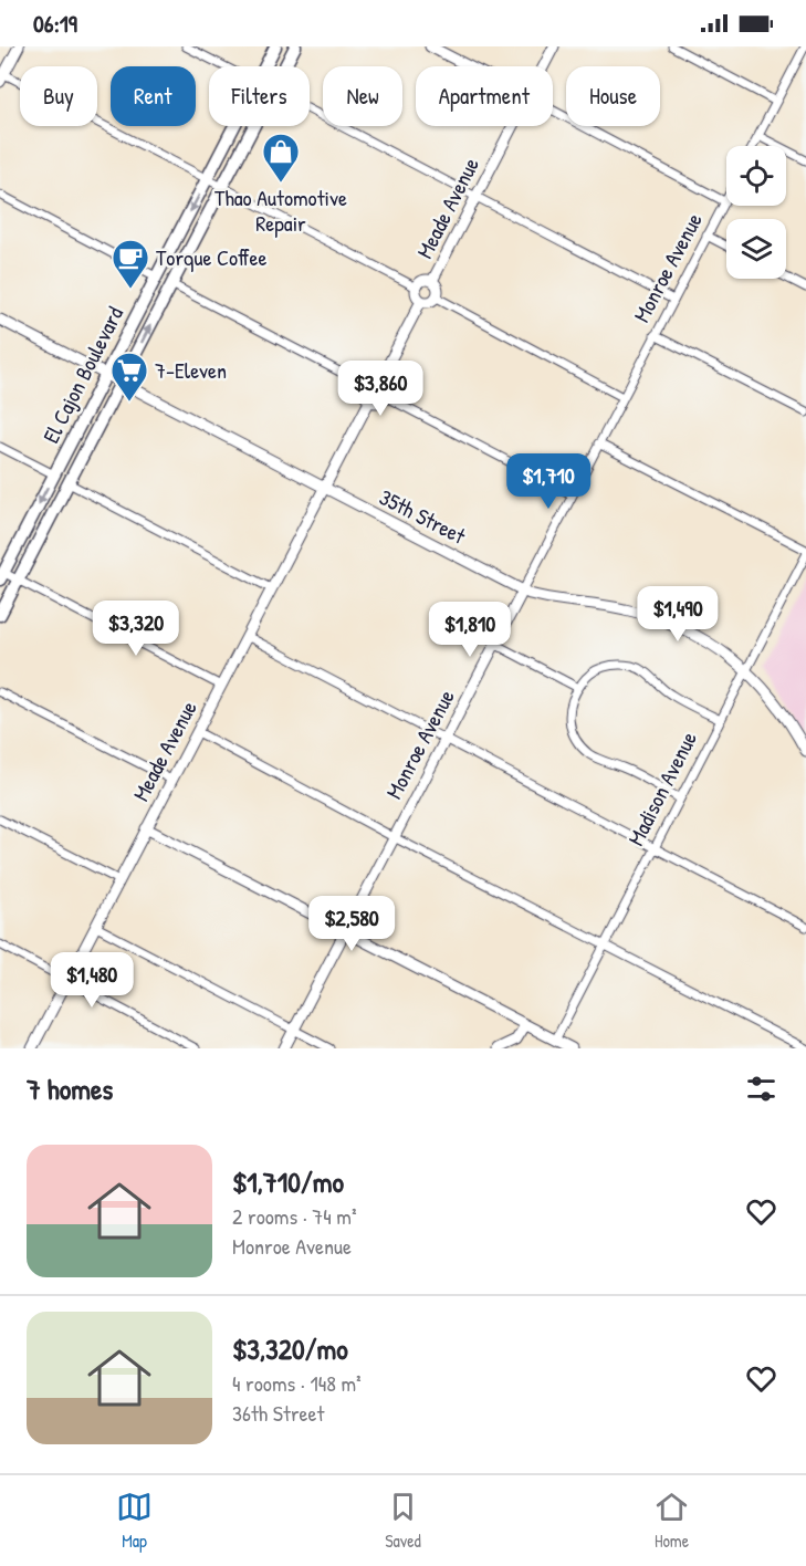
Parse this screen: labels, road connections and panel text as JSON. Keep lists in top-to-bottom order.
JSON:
{
  "streets": {
    "main road": [
      "Meade Avenue",
      "Monroe Avenue",
      "El Cajon Boulevard",
      "35th Street"
    ],
    "street": ["Madison Avenue"]
  },
  "crossings": [
    ["Meade Avenue", "35th Street"],
    ["Monroe Avenue", "35th Street"],
    ["El Cajon Boulevard", "35th Street"],
    ["35th Street", "Madison Avenue"]
  ],
  "places": {
    "shop": ["Thao Automotive Repair"],
    "cafe": ["Torque Coffee"],
    "supermarket": ["7-Eleven"]
  },
  "page": {
    "status": "06:19",
    "chip": [
      "Buy",
      "Rent",
      "Filters",
      "New",
      "Apartment",
      "House"
    ],
    "price": [
      "$3,860",
      "$1,710",
      "$1,490",
      "$3,320",
      "$1,810",
      "$2,580",
      "$1,480"
    ],
    "heading": "7 homes",
    "list": [
      {
        "name": "$1,710/mo",
        "note": "2 rooms · 74 m² · Monroe Avenue"
      },
      {
        "name": "$3,320/mo",
        "note": "4 rooms · 148 m² · 36th Street"
      }
    ],
    "tabs": ["Map", "Saved", "Home"]
  }
}
